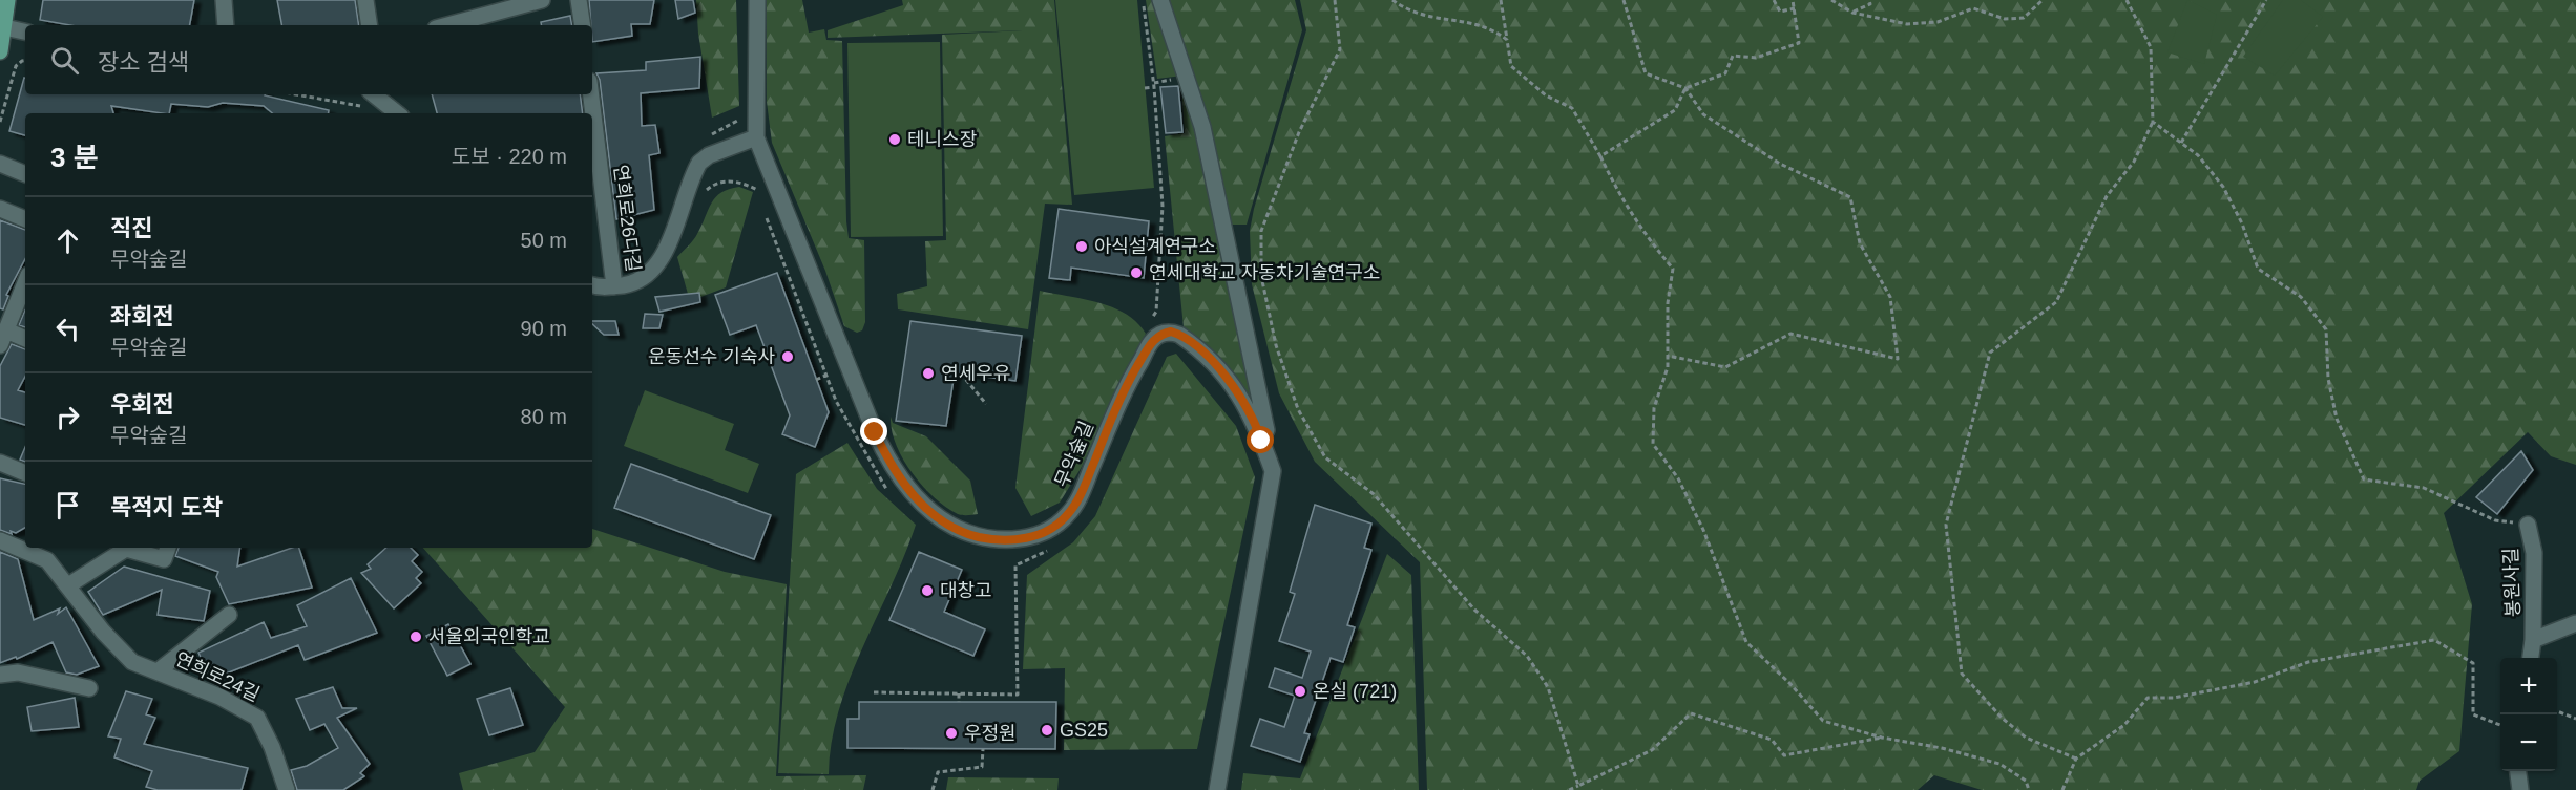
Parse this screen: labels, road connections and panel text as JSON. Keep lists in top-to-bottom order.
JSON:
{
  "streets": {
    "street": [
      "연희로26다길",
      "무악숲길",
      "봉원사길",
      "연희로24길"
    ]
  },
  "places": [
    "테니스장",
    "아식설계연구소",
    "연세대학교 자동차기술연구소",
    "운동선수 기숙사",
    "연세우유",
    "대창고",
    "서울외국인학교",
    "온실 (721)",
    "GS25",
    "우정원"
  ],
  "page": {
    "search": "장소 검색",
    "heading": ["3 분", "도보 · 220 m"],
    "list": [
      ["직진", "무악숲길", "50 m"],
      ["좌회전", "무악숲길", "90 m"],
      ["우회전", "무악숲길", "80 m"],
      "목적지 도착"
    ],
    "map_buttons": ["+", "−"]
  }
}
